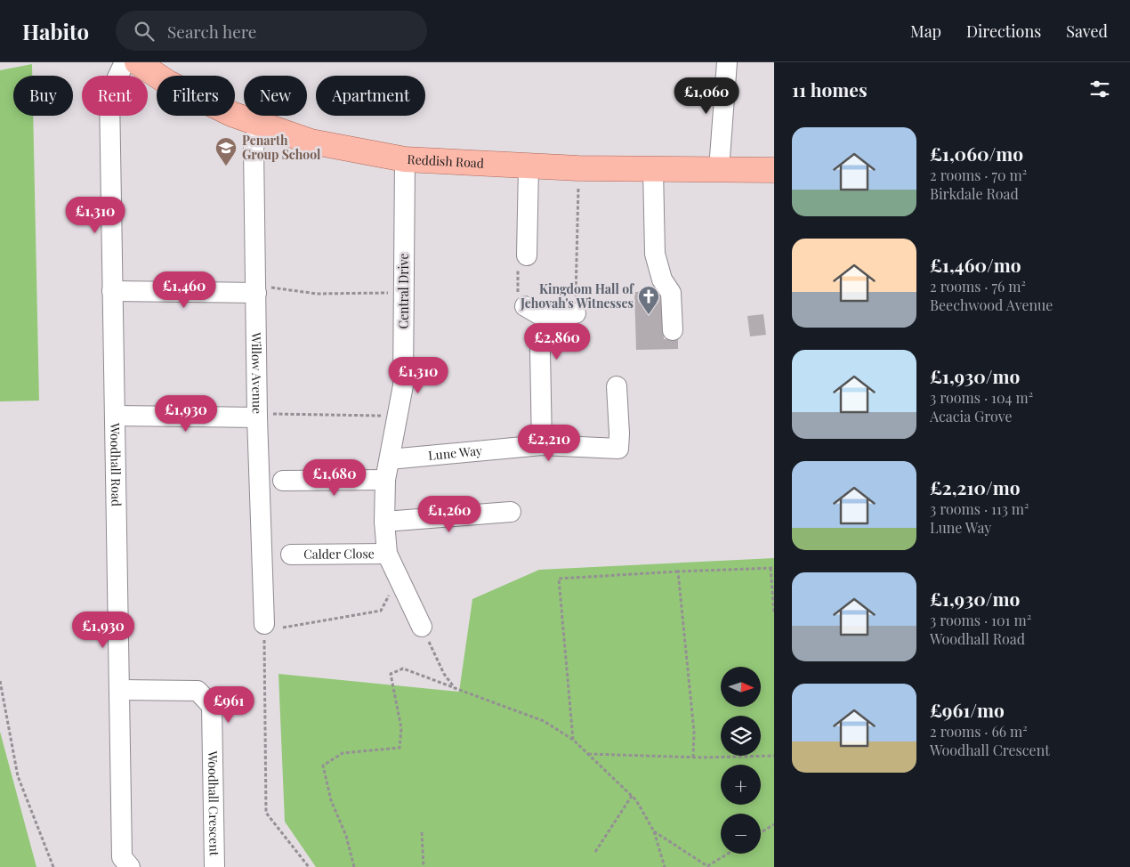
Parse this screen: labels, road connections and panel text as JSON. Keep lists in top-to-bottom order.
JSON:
{
  "streets": {
    "main road": ["Reddish Road"],
    "street": [
      "Central Drive",
      "Willow Avenue",
      "Lune Way",
      "Woodhall Road",
      "Calder Close",
      "Woodhall Crescent"
    ]
  },
  "crossings": [
    ["Reddish Road", "Central Drive"],
    ["Reddish Road", "Willow Avenue"],
    ["Central Drive", "Lune Way"],
    ["Central Drive", "Calder Close"],
    ["Woodhall Road", "Woodhall Crescent"]
  ],
  "places": {
    "school or university": ["Penarth Group School"],
    "church": ["Kingdom Hall of Jehovah's Witnesses"]
  },
  "north": "right",
  "page": {
    "header": "Habito",
    "search": "Search here",
    "nav": ["Map", "Directions", "Saved"],
    "heading": "11 homes",
    "chip": [
      "Buy",
      "Rent",
      "Filters",
      "New",
      "Apartment"
    ],
    "price": [
      "£1,060",
      "£1,310",
      "£1,460",
      "£2,860",
      "£1,310",
      "£1,930",
      "£2,210",
      "£1,680",
      "£1,260",
      "£1,930",
      "£961"
    ],
    "list": [
      {
        "name": "£1,060/mo",
        "note": "2 rooms · 70 m² · Birkdale Road"
      },
      {
        "name": "£1,460/mo",
        "note": "2 rooms · 76 m² · Beechwood Avenue"
      },
      {
        "name": "£1,930/mo",
        "note": "3 rooms · 104 m² · Acacia Grove"
      },
      {
        "name": "£2,210/mo",
        "note": "3 rooms · 113 m² · Lune Way"
      },
      {
        "name": "£1,930/mo",
        "note": "3 rooms · 101 m² · Woodhall Road"
      },
      {
        "name": "£961/mo",
        "note": "2 rooms · 66 m² · Woodhall Crescent"
      }
    ],
    "map_buttons": ["+", "−"]
  }
}
